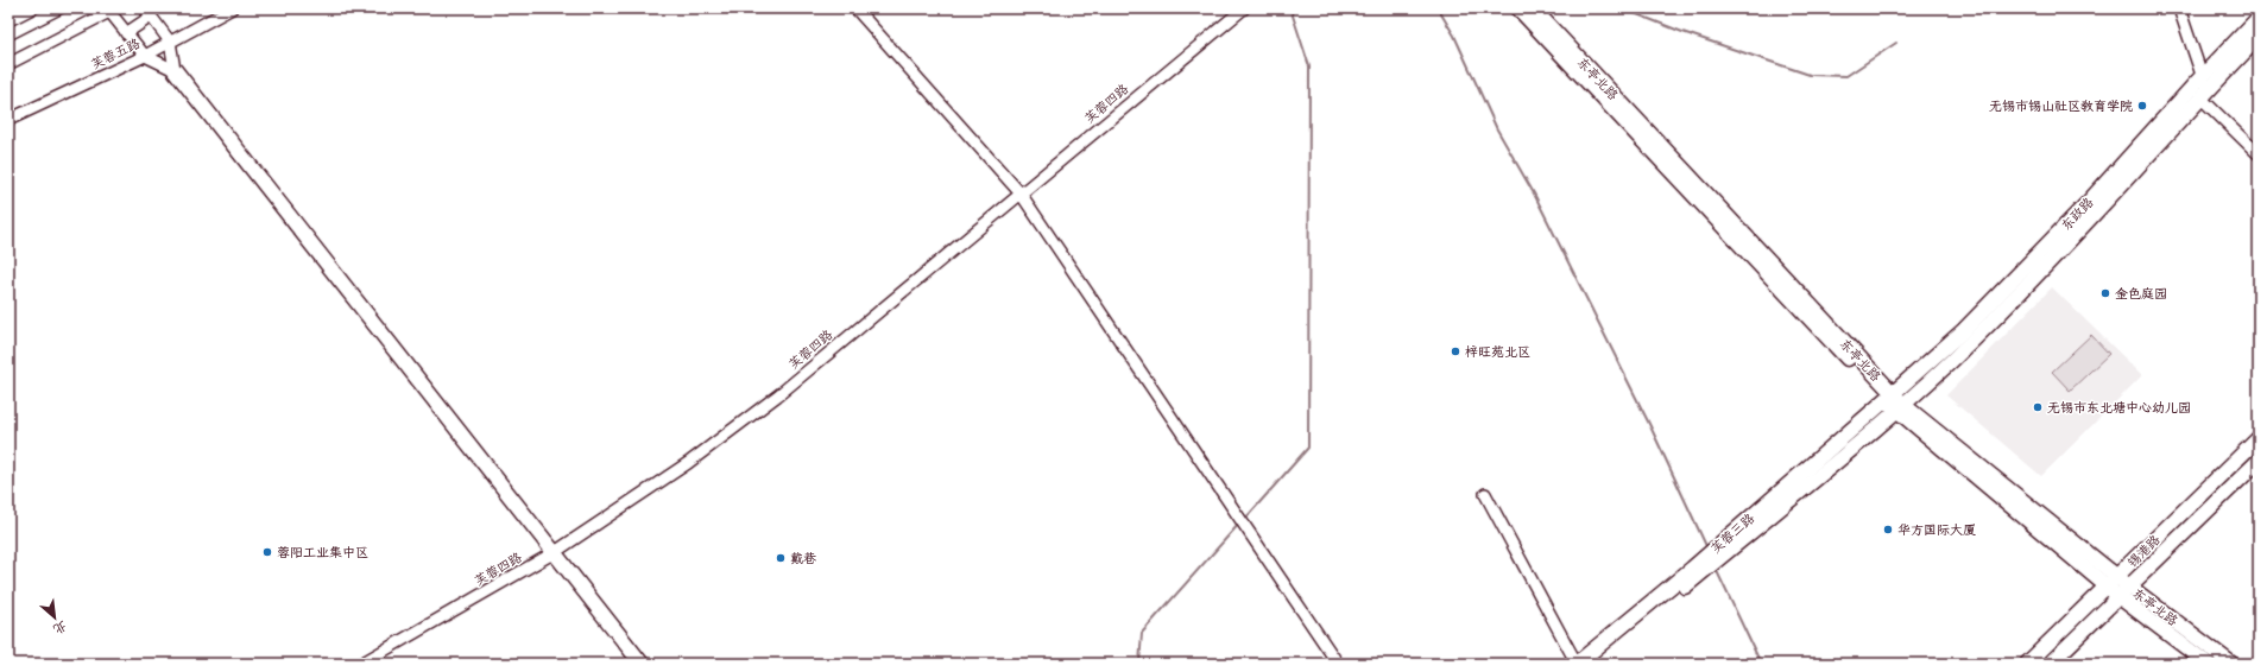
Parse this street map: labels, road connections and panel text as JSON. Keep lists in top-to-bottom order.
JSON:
{
  "streets": {
    "main road": [
      "东亭北路",
      "东政路",
      "芙蓉三路",
      "锡港路"
    ],
    "street": ["芙蓉五路", "芙蓉四路"]
  },
  "crossings": [
    ["东亭北路", "东政路"],
    ["东亭北路", "芙蓉三路"],
    ["东亭北路", "锡港路"],
    ["东政路", "芙蓉三路"]
  ],
  "places": [
    "无锡市锡山社区教育学院",
    "金色庭园",
    "梓旺苑北区",
    "无锡市东北塘中心幼儿园",
    "华方国际大厦",
    "蓉阳工业集中区",
    "戴巷"
  ],
  "north": "bottom right"
}
